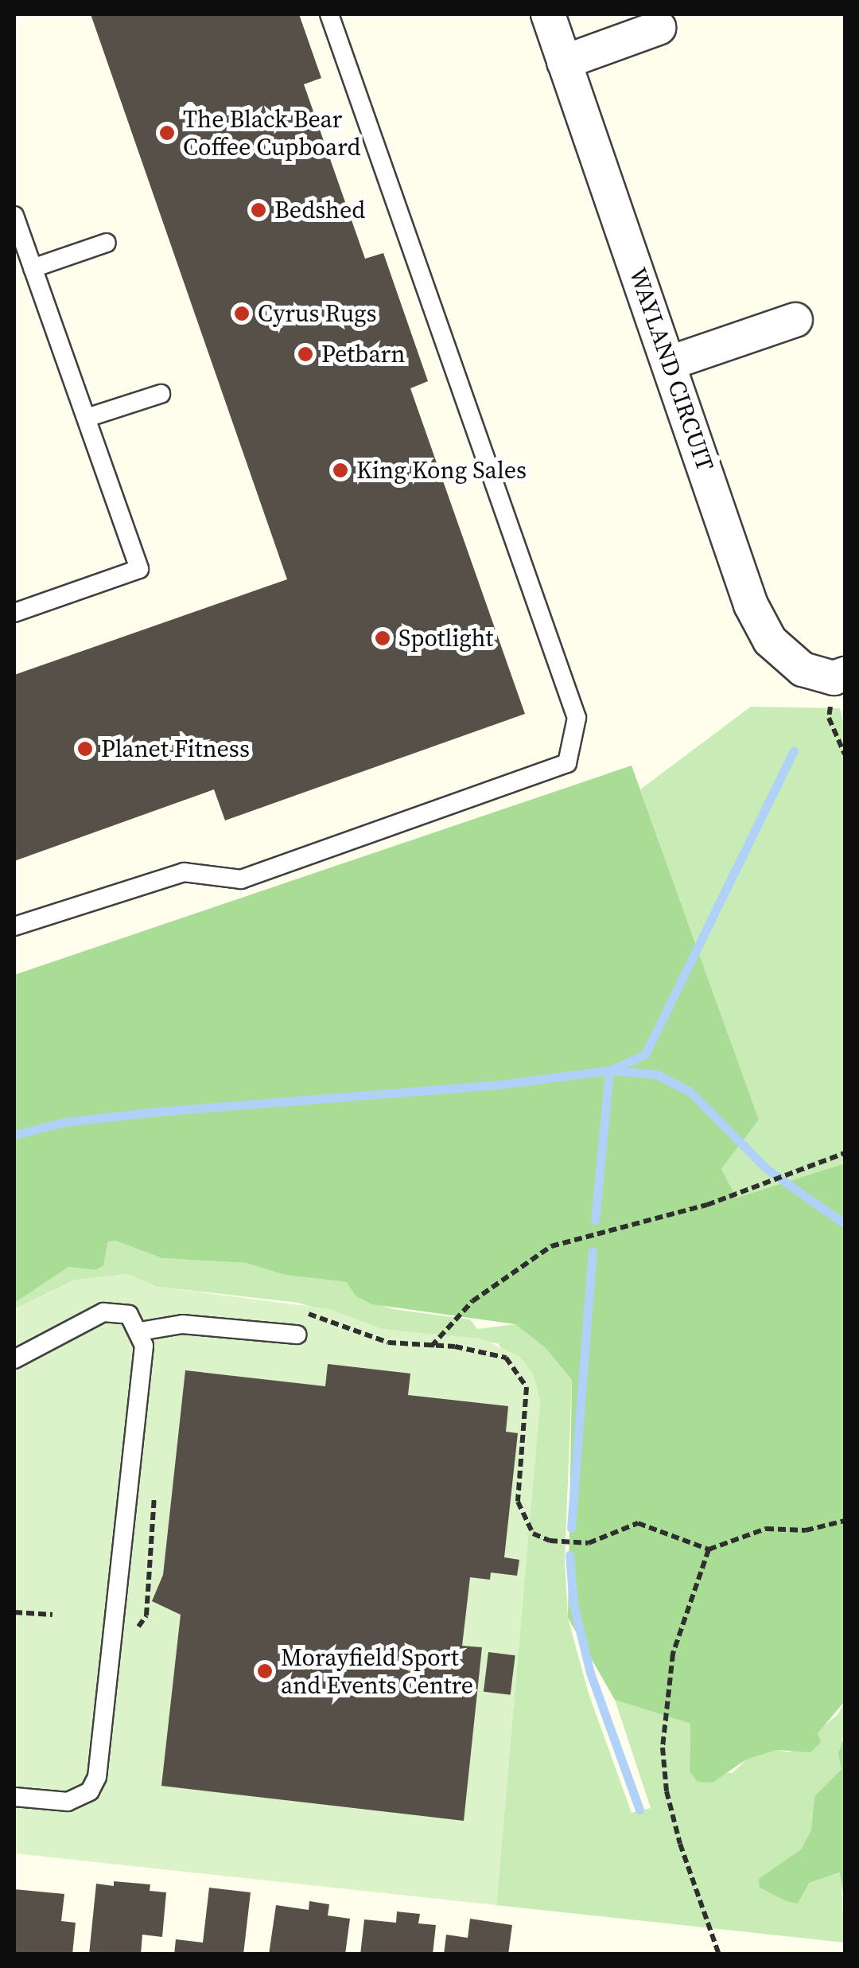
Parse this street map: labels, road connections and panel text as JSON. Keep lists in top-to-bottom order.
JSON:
{
  "streets": {
    "street": ["WAYLAND CIRCUIT"]
  },
  "places": [
    "The Black Bear Coffee Cupboard",
    "Bedshed",
    "Cyrus Rugs",
    "Petbarn",
    "King Kong Sales",
    "Spotlight",
    "Planet Fitness",
    "Morayfield Sport and Events Centre"
  ]
}
